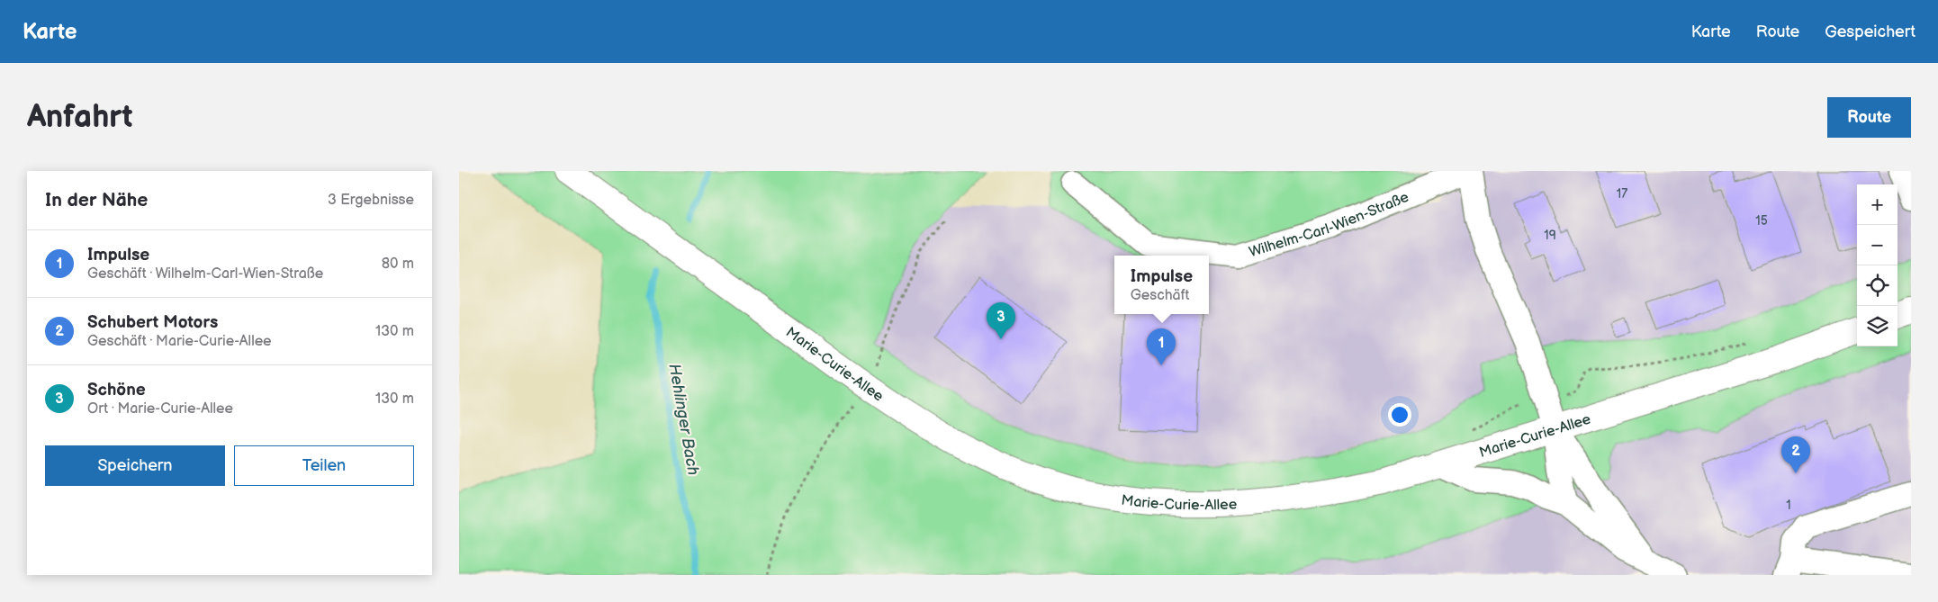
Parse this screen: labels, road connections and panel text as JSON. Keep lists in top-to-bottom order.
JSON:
{
  "streets": {
    "main road": ["Marie-Curie-Allee"],
    "street": ["Wilhelm-Carl-Wien-Straße"]
  },
  "crossings": [
    ["Wilhelm-Carl-Wien-Straße", "Marie-Curie-Allee"]
  ],
  "water": ["Hehlinger Bach"],
  "house_numbers": [
    "17",
    "15",
    "19",
    "1"
  ],
  "page": {
    "header": "Karte",
    "nav": ["Karte", "Route", "Gespeichert"],
    "buttons": [
      "Route",
      ["Speichern", "Teilen"]
    ],
    "title": "Anfahrt",
    "heading": ["In der Nähe", "3 Ergebnisse"],
    "map_buttons": ["+", "−"],
    "list": [
      {
        "mark": "1",
        "name": "Impulse",
        "note": "Geschäft · Wilhelm-Carl-Wien-Straße",
        "value": "80 m"
      },
      {
        "mark": "2",
        "name": "Schubert Motors",
        "note": "Geschäft · Marie-Curie-Allee",
        "value": "130 m"
      },
      {
        "mark": "3",
        "name": "Schöne",
        "note": "Ort · Marie-Curie-Allee",
        "value": "130 m"
      }
    ],
    "popup": ["Impulse", "Geschäft"],
    "pins": ["3", "1", "2"]
  }
}
